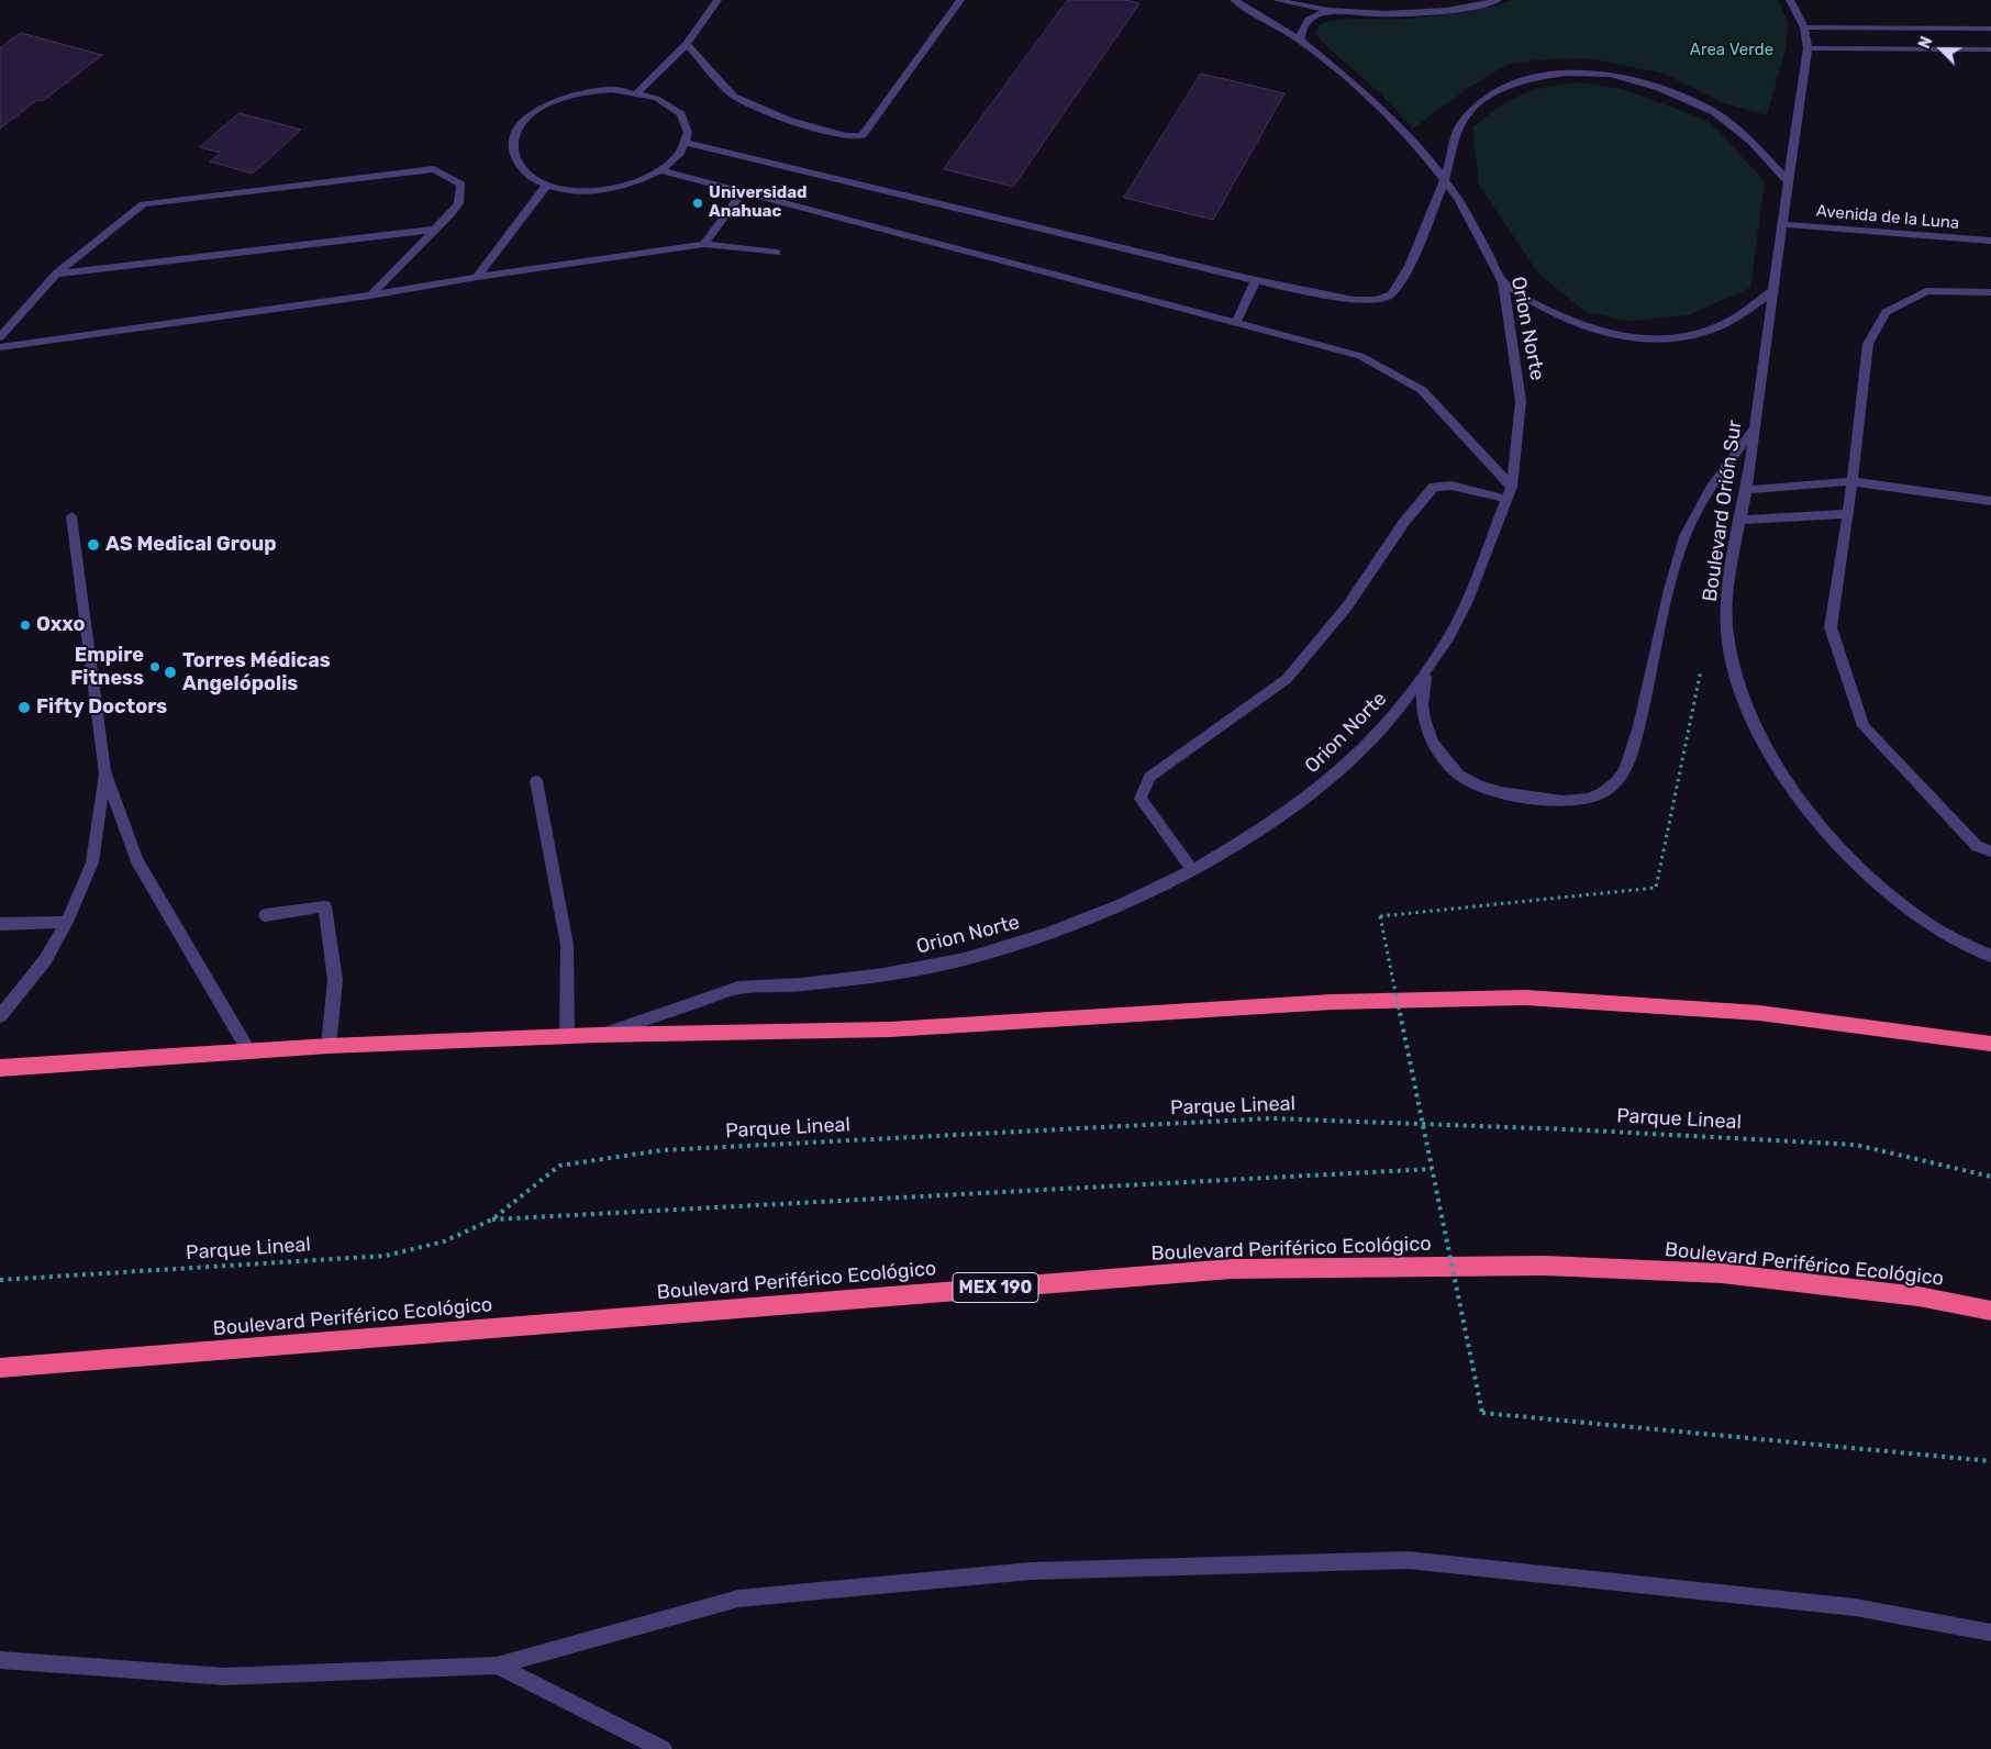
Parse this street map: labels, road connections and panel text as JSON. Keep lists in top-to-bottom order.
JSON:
{
  "streets": {
    "highway": ["Boulevard Periférico Ecológico", "MEX 190"],
    "street": ["Avenida de la Luna", "Orion Norte", "Boulevard Orión Sur"],
    "path": ["Parque Lineal"]
  },
  "crossings": [
    ["Avenida de la Luna", "Boulevard Orión Sur"]
  ],
  "parks": ["Area Verde"],
  "places": [
    "Universidad Anahuac",
    "AS Medical Group",
    "Oxxo",
    "Empire Fitness",
    "Torres Médicas Angelópolis",
    "Fifty Doctors"
  ],
  "north": "top left"
}
